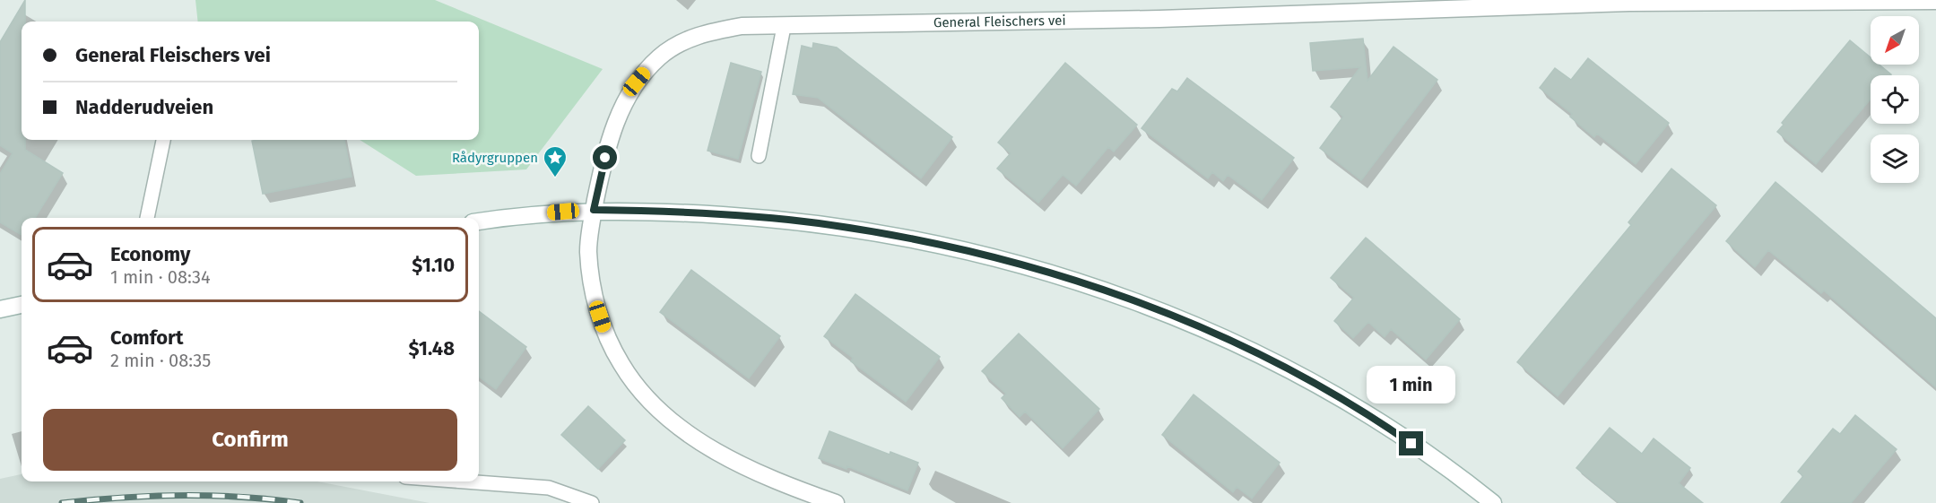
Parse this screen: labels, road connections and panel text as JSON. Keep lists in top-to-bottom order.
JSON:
{
  "streets": {
    "street": ["General Fleischers vei"]
  },
  "places": {
    "place": ["Rådyrgruppen"]
  },
  "north": "bottom left",
  "page": {
    "banner": ["General Fleischers vei", "Nadderudveien"],
    "list": [
      {
        "name": "Economy",
        "note": "1 min · 08:34",
        "value": "$1.10"
      },
      {
        "name": "Comfort",
        "note": "2 min · 08:35",
        "value": "$1.48"
      }
    ],
    "bubble": "1 min",
    "buttons": "Confirm"
  }
}
